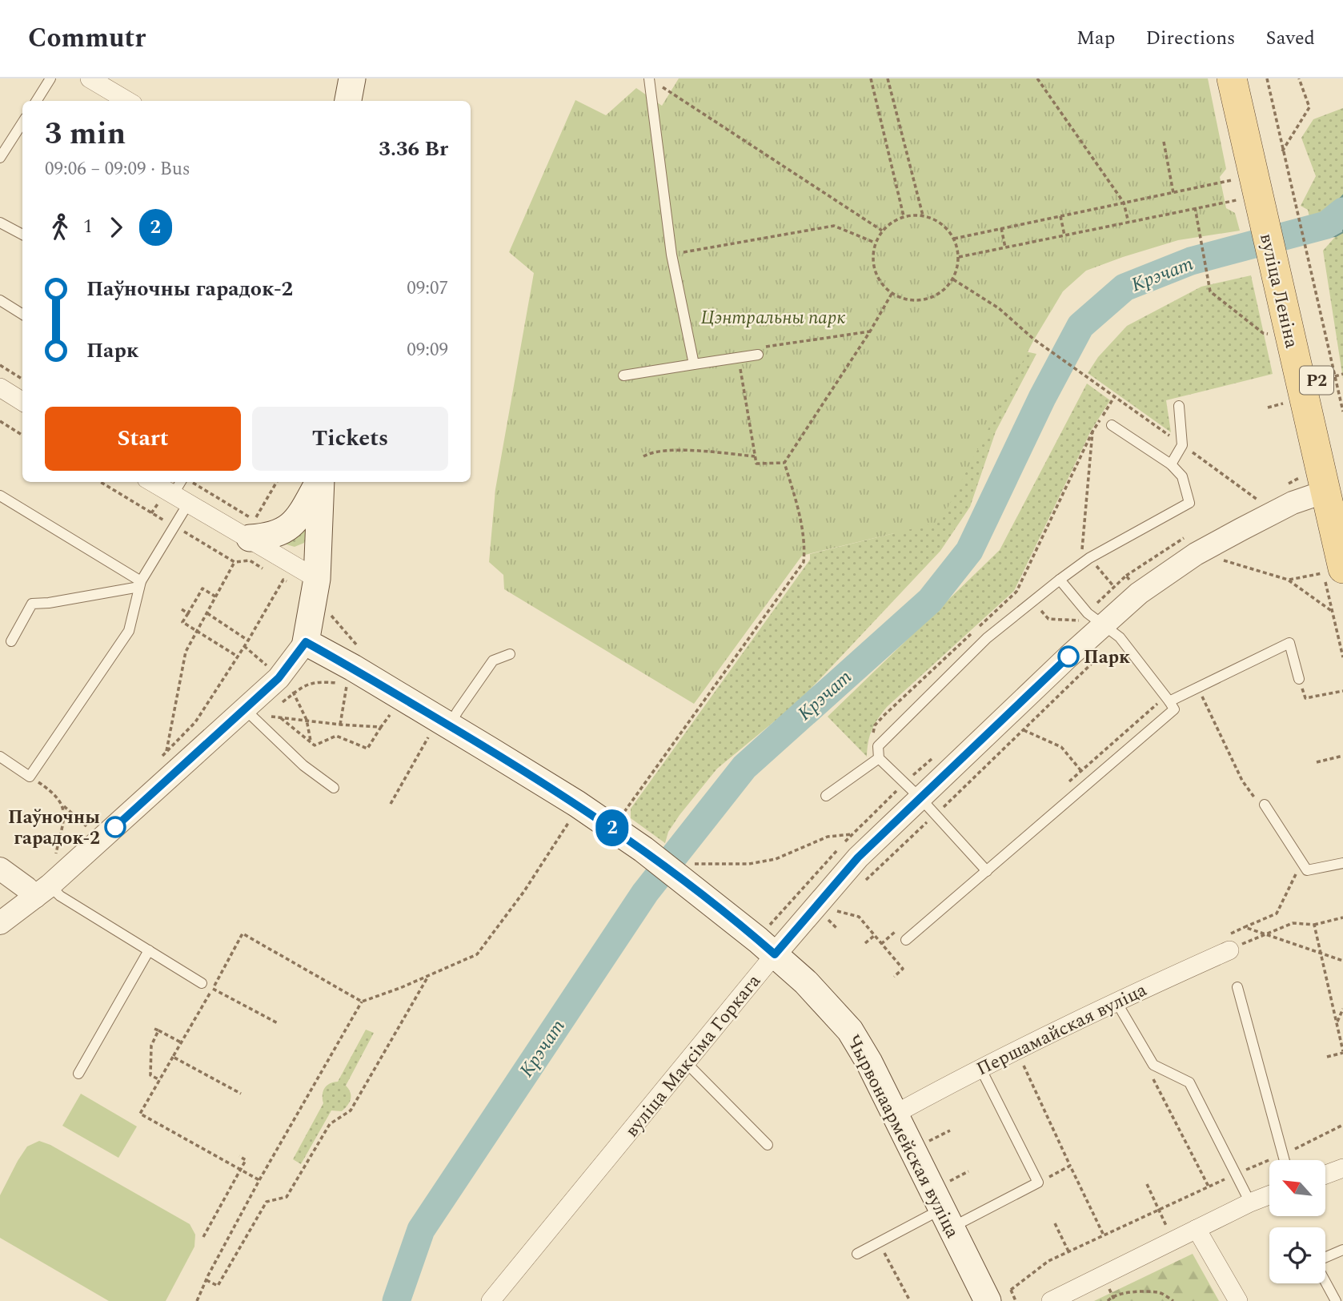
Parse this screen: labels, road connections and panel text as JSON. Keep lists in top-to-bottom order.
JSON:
{
  "streets": {
    "main road": ["вуліца Леніна", "Р2", "Чырвонаармейская вуліца"],
    "street": ["Першамайская вуліца", "вуліца Максіма Горкага"]
  },
  "crossings": [
    ["вуліца Леніна", "вуліца Максіма Горкага"],
    ["Першамайская вуліца", "Чырвонаармейская вуліца"],
    ["вуліца Максіма Горкага", "Чырвонаармейская вуліца"]
  ],
  "water": ["Крэчат"],
  "parks": ["Цэнтральны парк"],
  "places": ["Парк", "Паўночны гарадок-2"],
  "lines": ["bus line 2"],
  "north": "top left",
  "page": {
    "header": "Commutr",
    "nav": ["Map", "Directions", "Saved"],
    "on_map": "2",
    "heading": ["3 min", "09:06 – 09:09 · Bus", "3.36 Br"],
    "legs": ["1", "2"],
    "list": [
      {
        "name": "Паўночны гарадок-2",
        "value": "09:07"
      },
      {
        "name": "Парк",
        "value": "09:09"
      }
    ],
    "buttons": ["Start", "Tickets"]
  }
}
